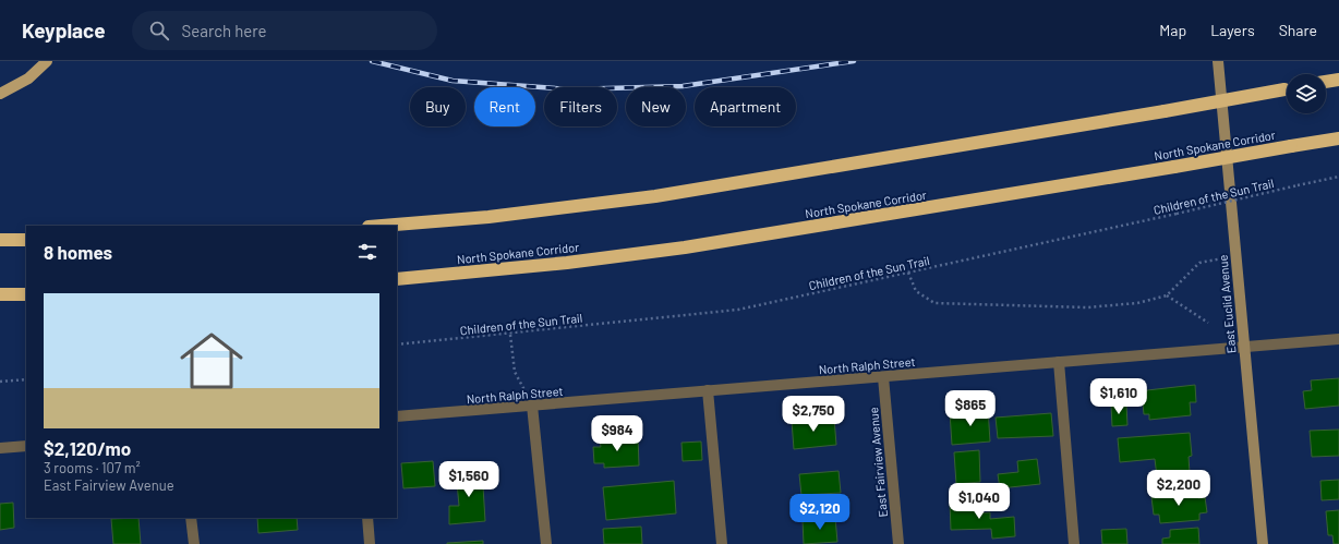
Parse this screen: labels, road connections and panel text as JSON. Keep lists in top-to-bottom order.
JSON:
{
  "streets": {
    "highway": ["North Spokane Corridor"],
    "main road": ["East Euclid Avenue"],
    "street": ["North Ralph Street", "East Fairview Avenue"],
    "path": ["Children of the Sun Trail"]
  },
  "crossings": [
    ["East Euclid Avenue", "North Ralph Street"],
    ["North Ralph Street", "East Fairview Avenue"]
  ],
  "page": {
    "header": "Keyplace",
    "search": "Search here",
    "nav": ["Map", "Layers", "Share"],
    "chip": [
      "Buy",
      "Rent",
      "Filters",
      "New",
      "Apartment"
    ],
    "heading": "8 homes",
    "list": [
      {
        "name": "$2,120/mo",
        "note": "3 rooms · 107 m² · East Fairview Avenue"
      }
    ],
    "price": [
      "$1,610",
      "$865",
      "$2,750",
      "$984",
      "$1,560",
      "$2,200",
      "$1,040",
      "$2,120"
    ]
  }
}
